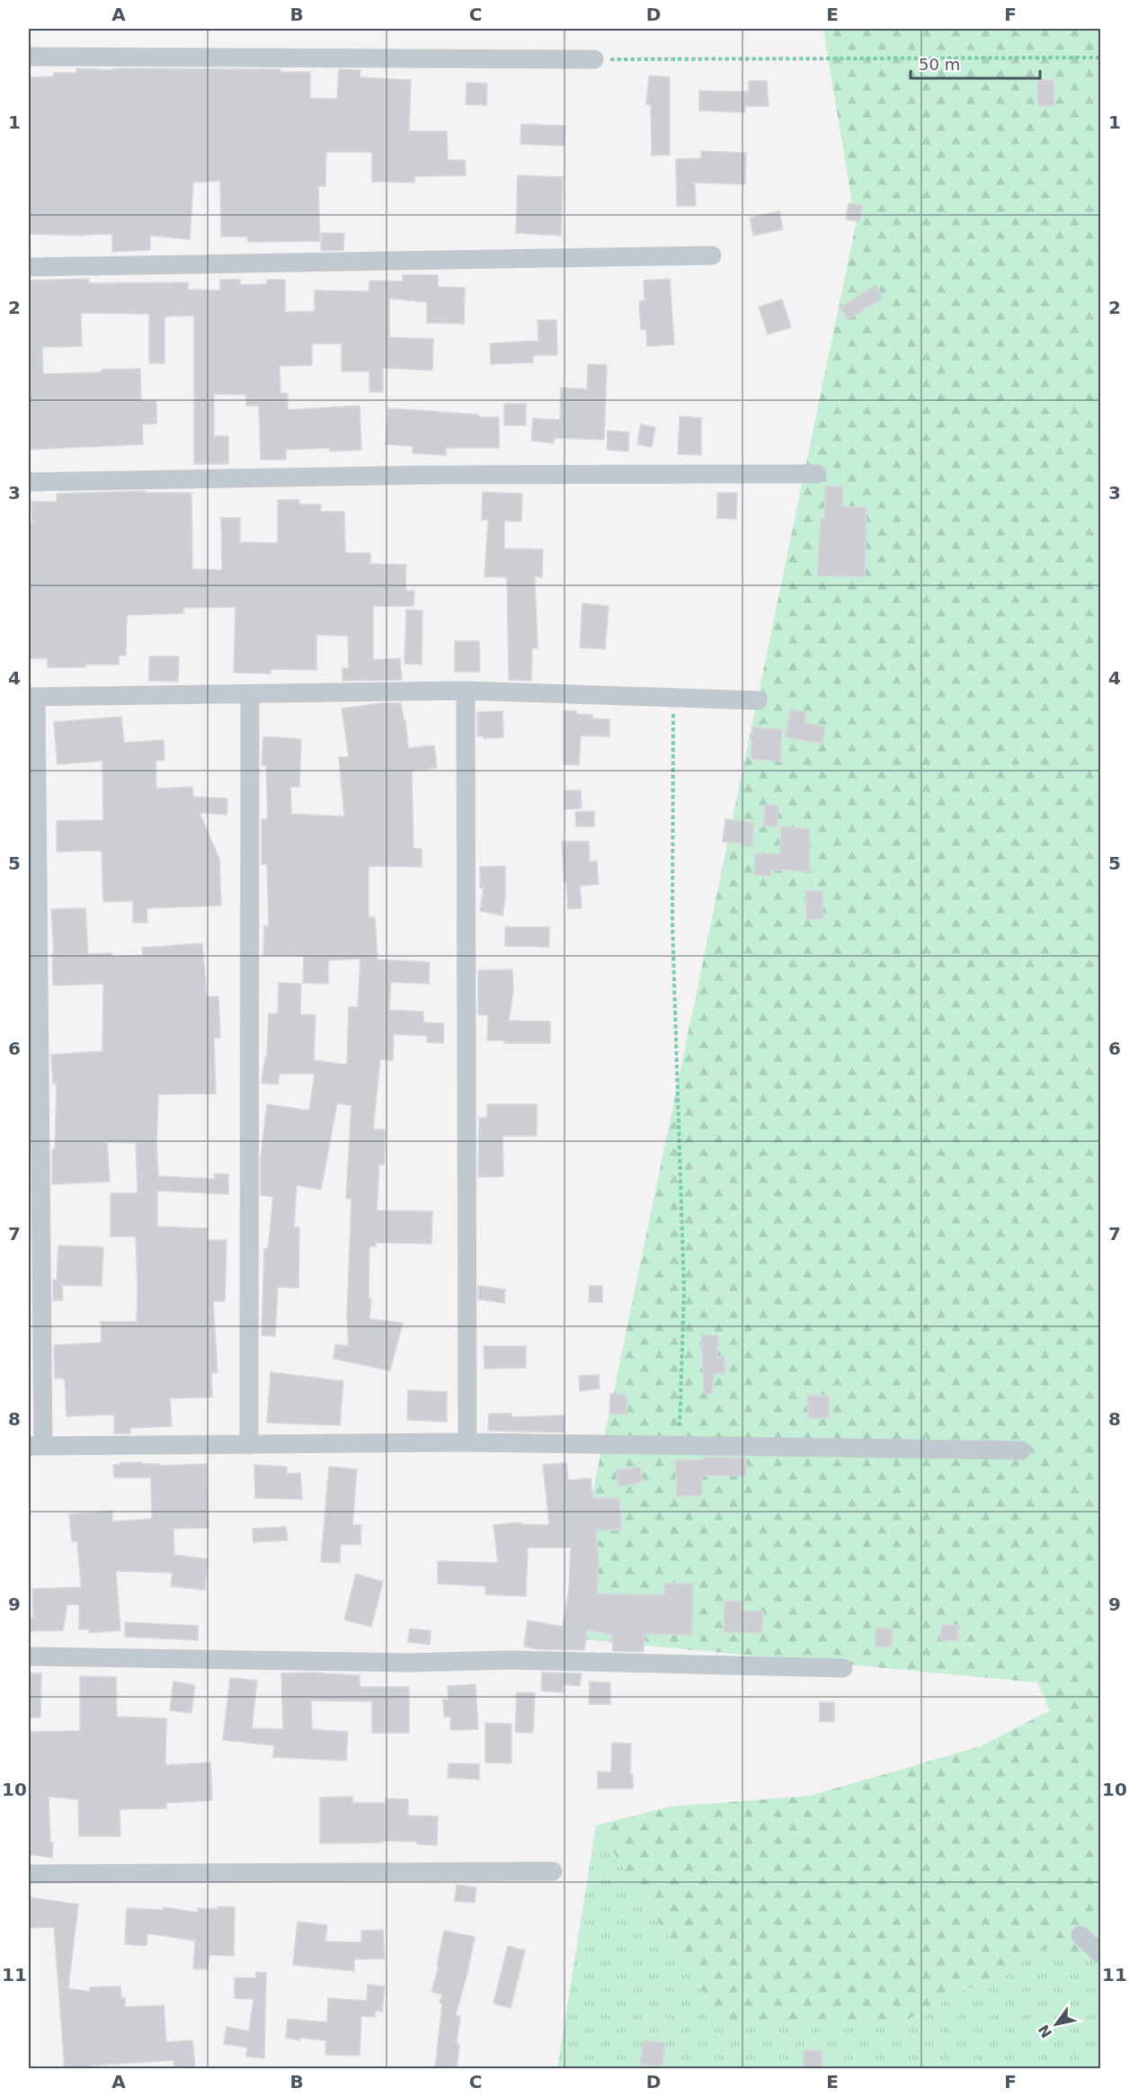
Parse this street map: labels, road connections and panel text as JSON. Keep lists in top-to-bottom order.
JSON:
{
  "scale_bar": "50 m",
  "north": "bottom left",
  "grid": {
    "columns": [
      "A",
      "B",
      "C",
      "D",
      "E",
      "F"
    ],
    "rows": [
      "1",
      "2",
      "3",
      "4",
      "5",
      "6",
      "7",
      "8",
      "9",
      "10",
      "11"
    ]
  }
}
